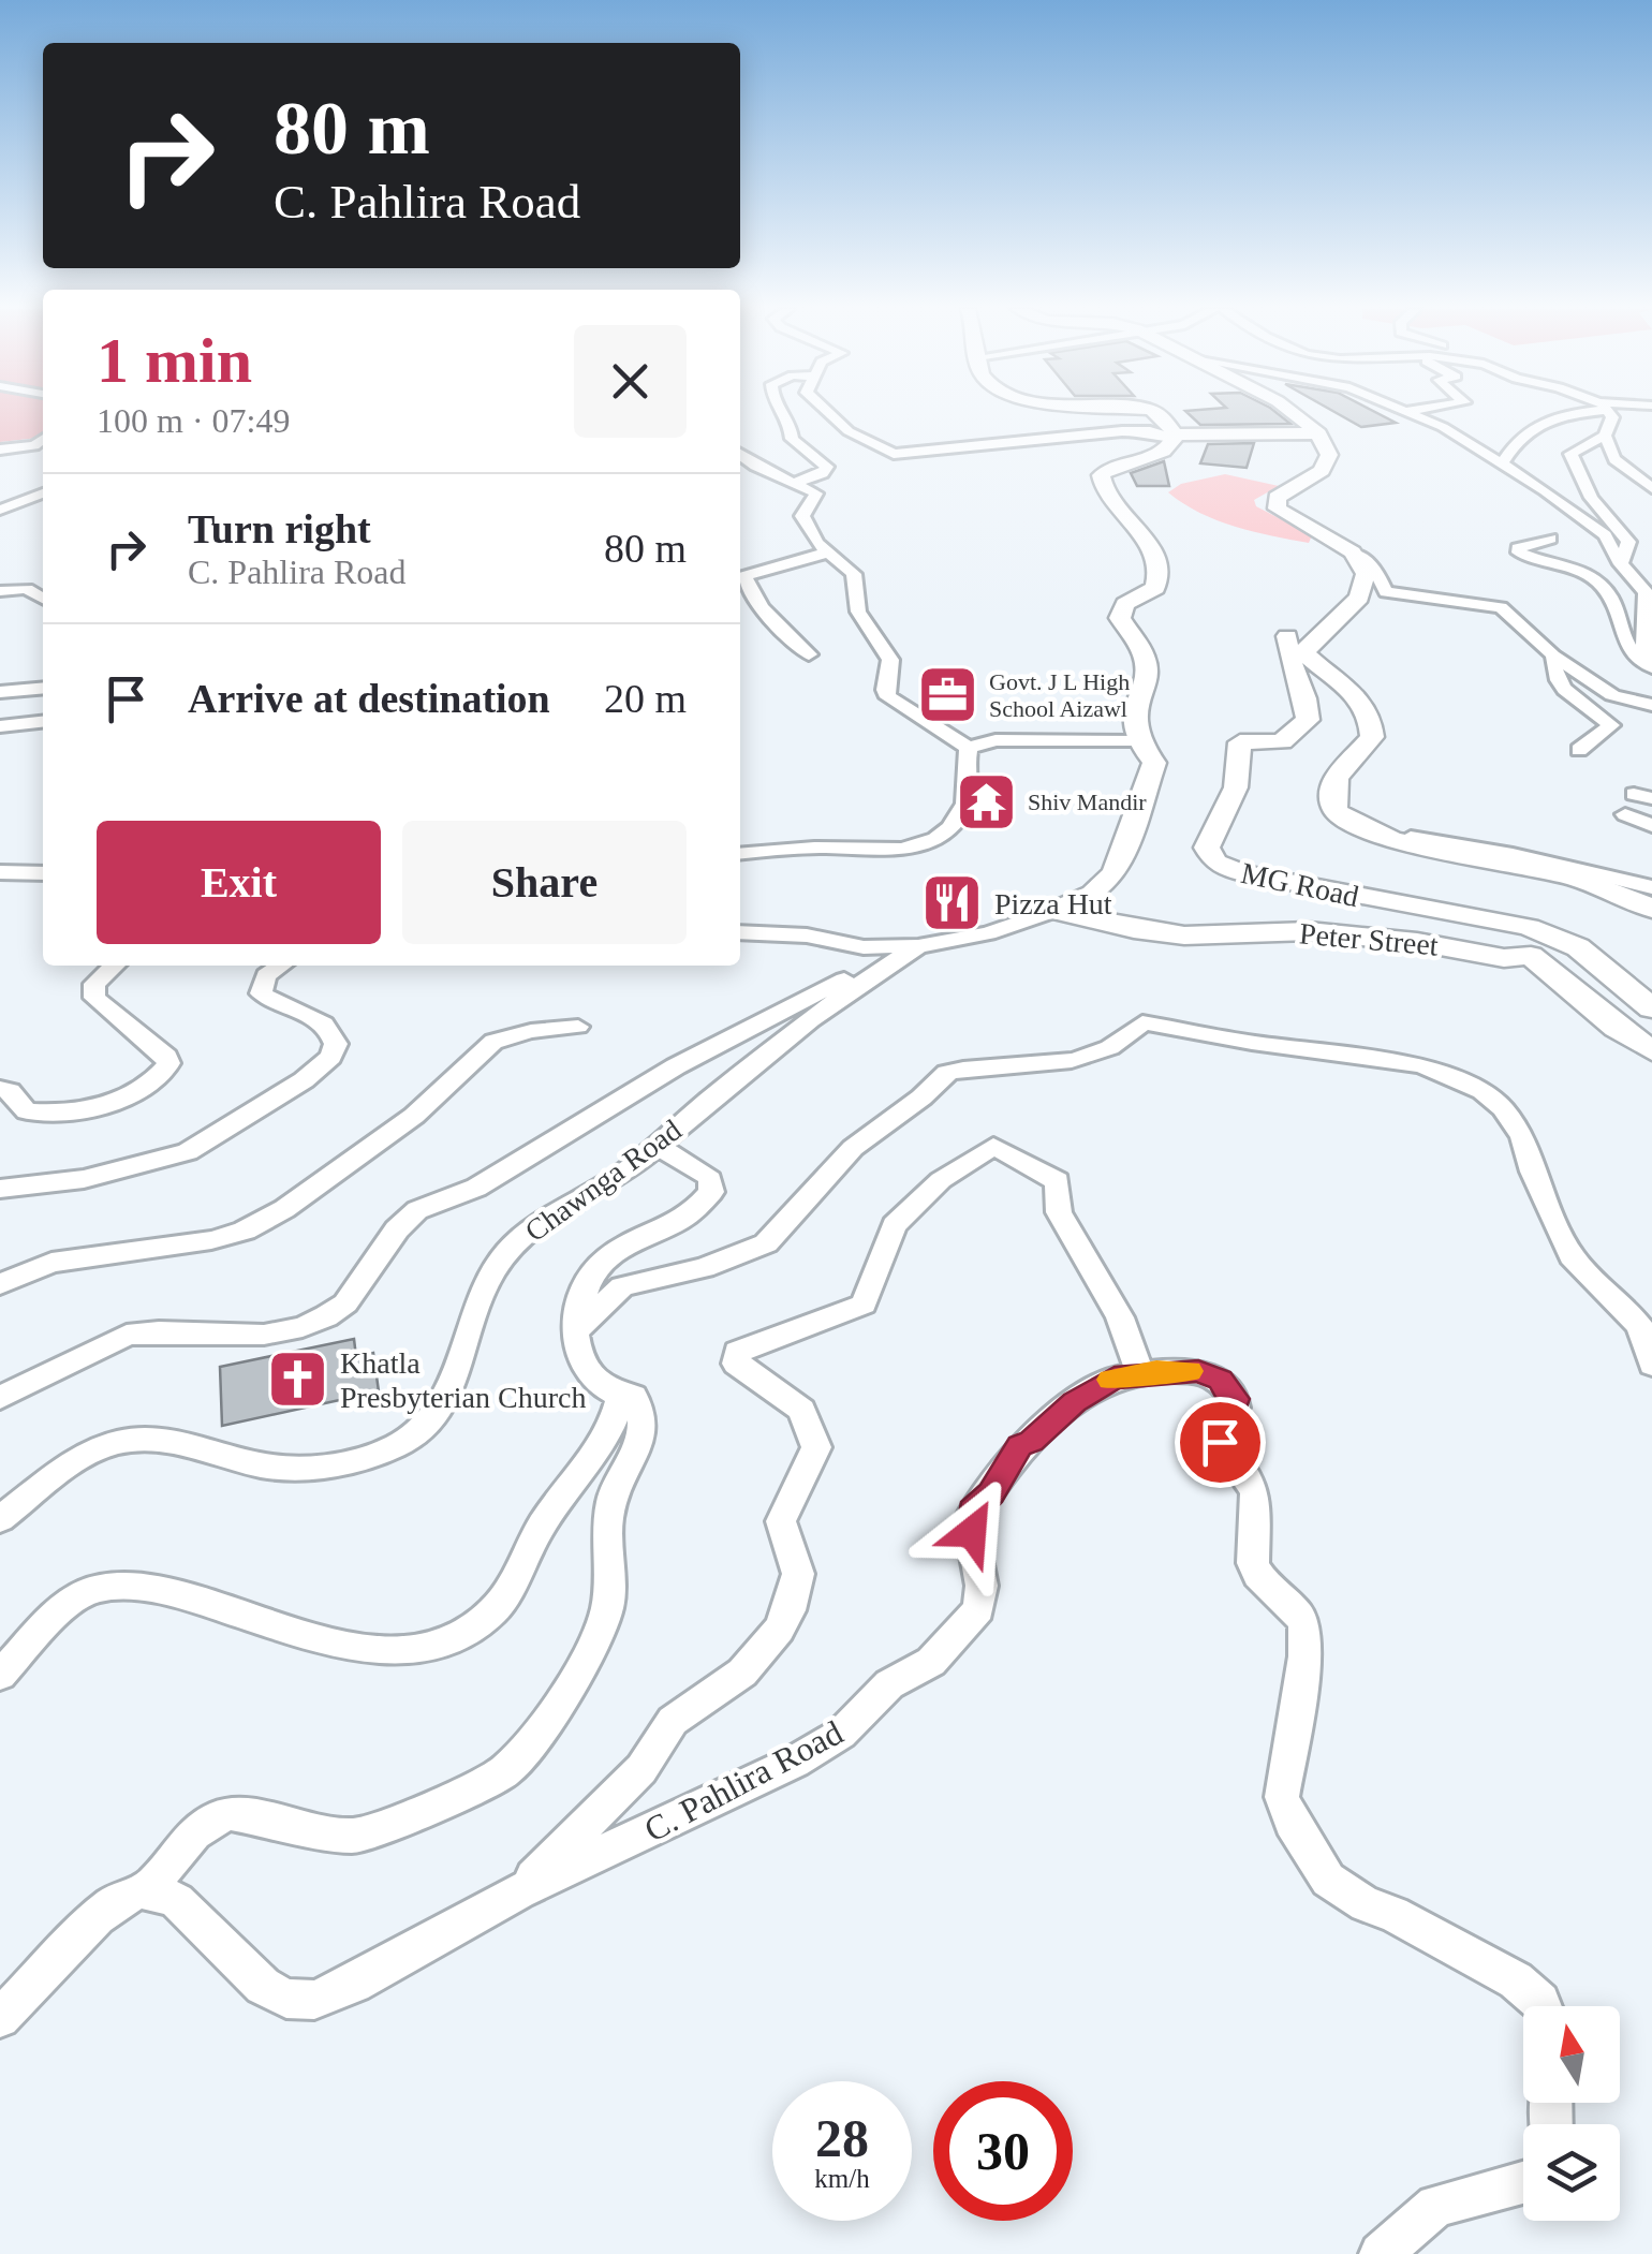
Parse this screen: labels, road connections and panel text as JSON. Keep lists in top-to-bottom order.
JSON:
{
  "streets": {
    "main road": ["MG Road", "Peter Street"],
    "street": ["Chawnga Road", "C. Pahlira Road"]
  },
  "places": {
    "office": ["Govt. J L High School Aizawl"],
    "temple": ["Shiv Mandir"],
    "restaurant": ["Pizza Hut"],
    "church": ["Khatla Presbyterian Church"]
  },
  "north": "top",
  "page": {
    "turn": ["80 m", "C. Pahlira Road"],
    "heading": ["1 min", "100 m · 07:49"],
    "list": [
      {
        "name": "Turn right",
        "note": "C. Pahlira Road",
        "value": "80 m"
      },
      {
        "name": "Arrive at destination",
        "value": "20 m"
      }
    ],
    "buttons": ["Exit", "Share"],
    "speed": "28 km/h",
    "limit": "30"
  }
}
